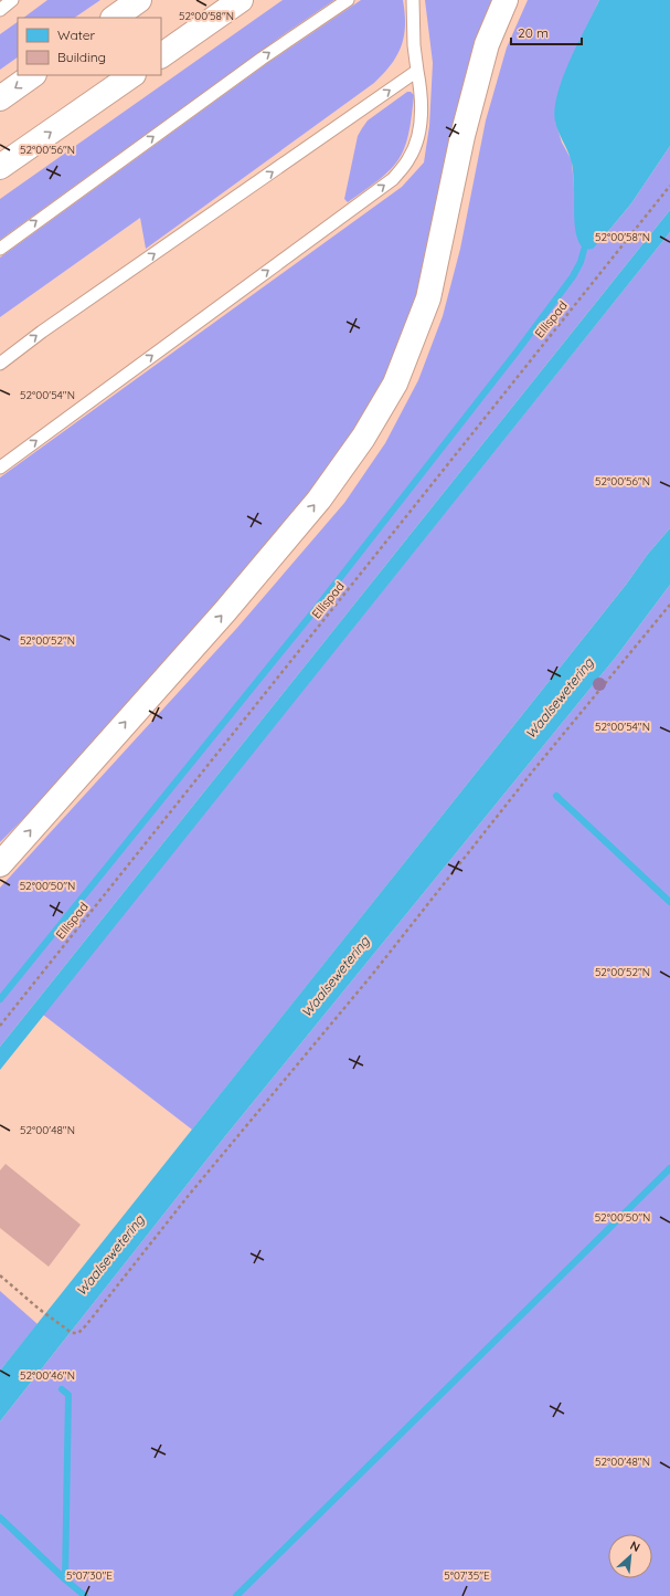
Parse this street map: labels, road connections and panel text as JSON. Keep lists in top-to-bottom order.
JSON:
{
  "streets": {
    "path": ["Ellispad"]
  },
  "water": ["Waalsewetering"],
  "legend": ["Water", "Building"],
  "scale_bar": "20 m",
  "north": "top right",
  "coordinates": [
    "52°00'58\"N",
    "52°00'56\"N",
    "52°00'54\"N",
    "52°00'52\"N",
    "52°00'50\"N",
    "52°00'48\"N",
    "52°00'46\"N",
    "5°07'30\"E",
    "5°07'35\"E"
  ]
}
